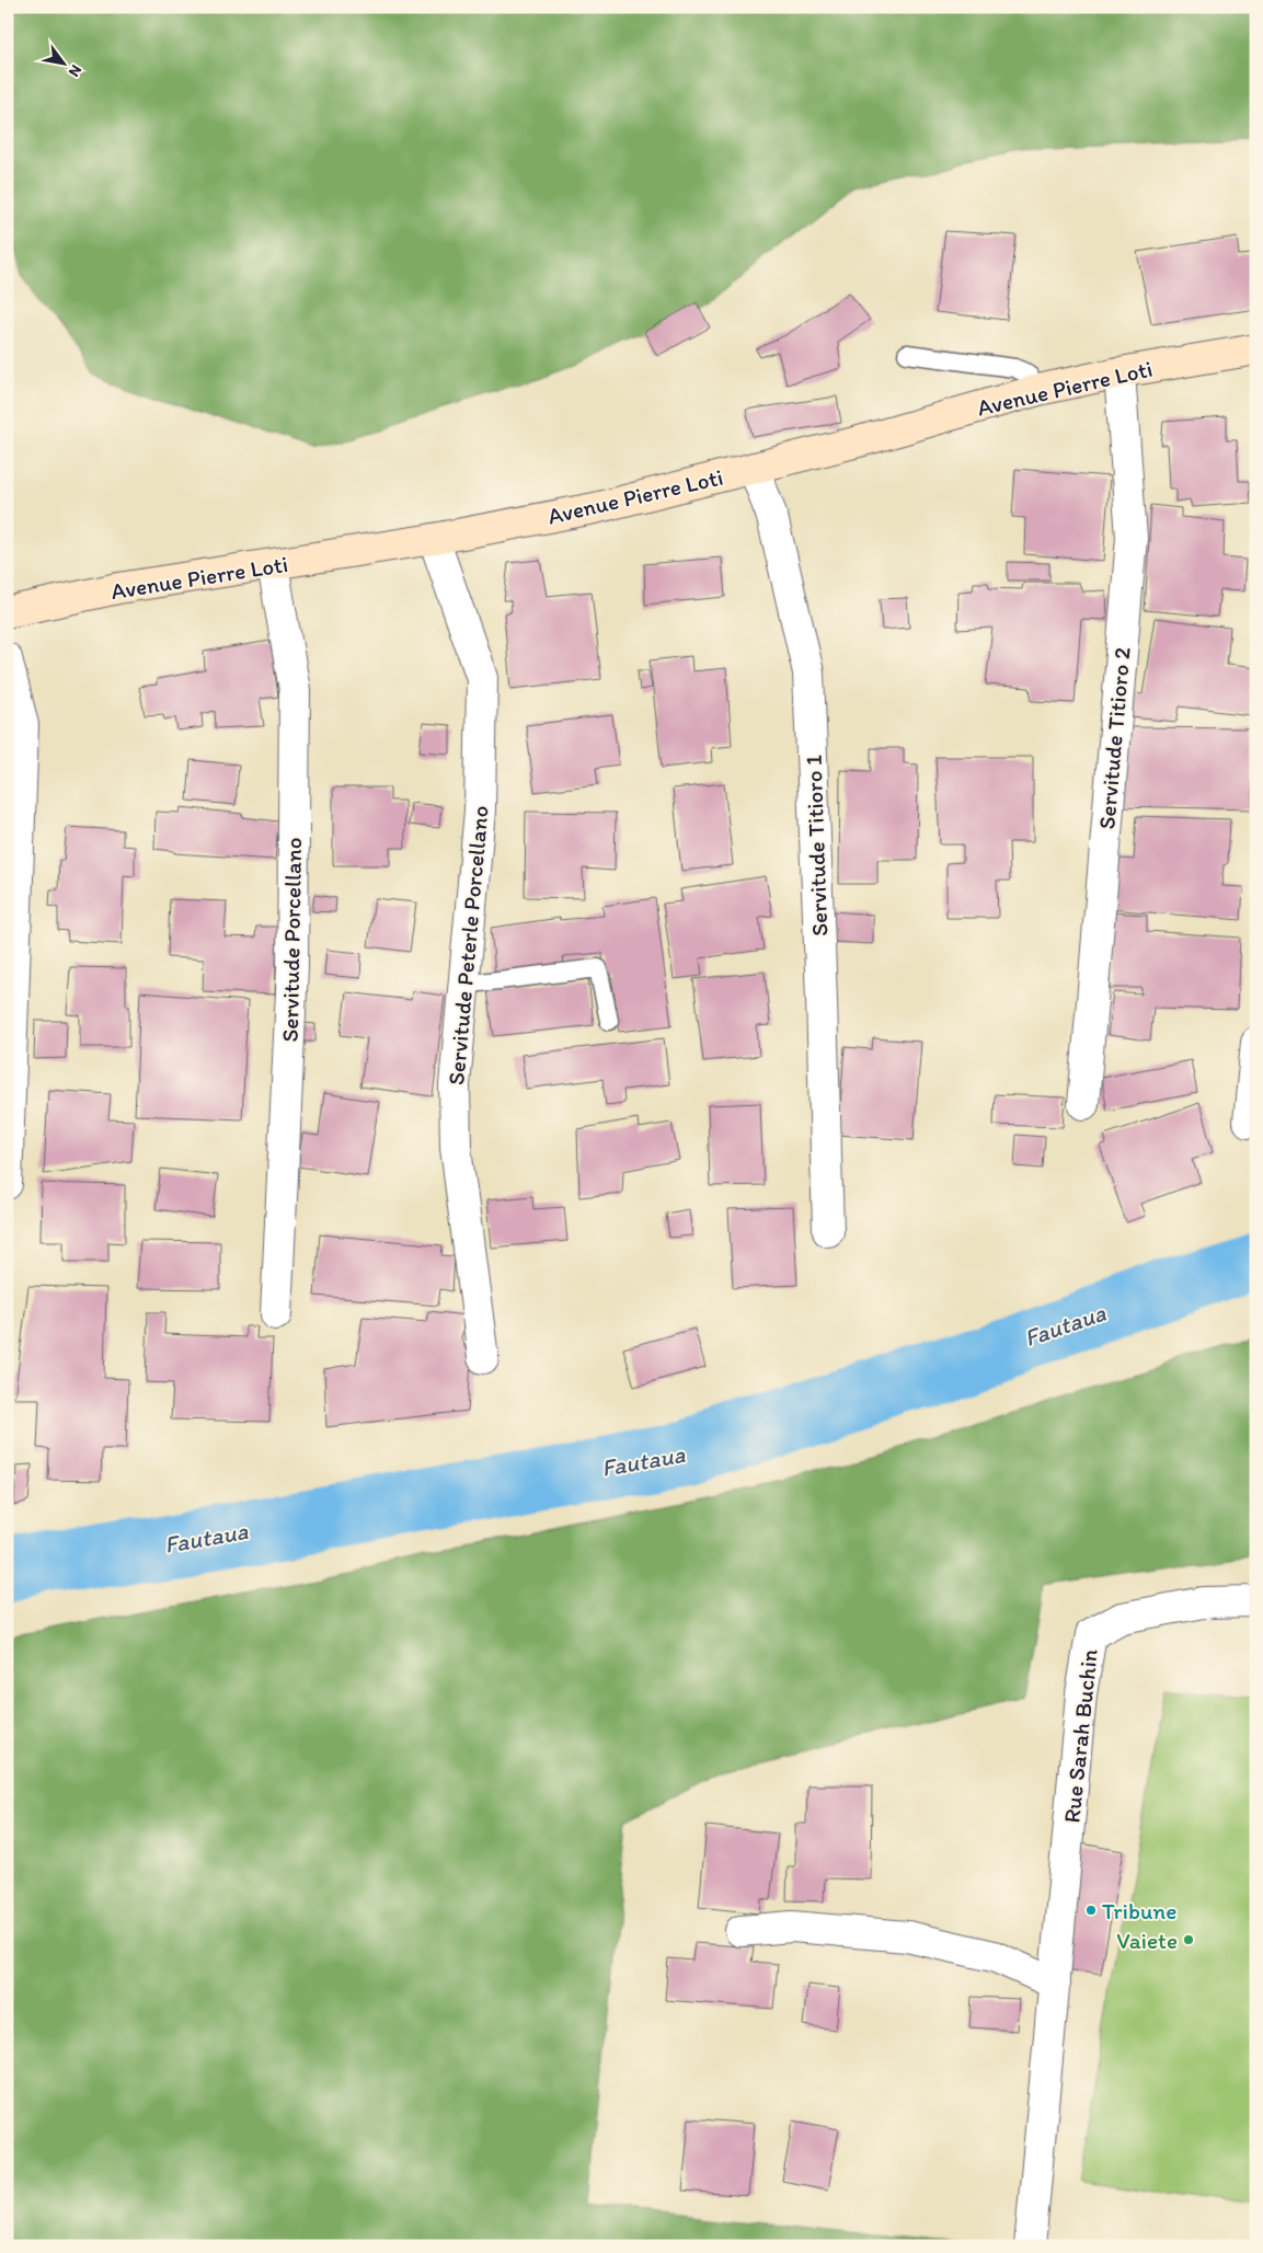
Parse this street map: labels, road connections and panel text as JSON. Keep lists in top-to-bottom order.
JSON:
{
  "streets": {
    "main road": ["Avenue Pierre Loti"],
    "street": [
      "Servitude Titioro 2",
      "Servitude Titioro 1",
      "Servitude Porcellano",
      "Servitude Peterle Porcellano",
      "Rue Sarah Buchin"
    ]
  },
  "crossings": [
    ["Avenue Pierre Loti", "Servitude Titioro 2"],
    ["Avenue Pierre Loti", "Servitude Titioro 1"],
    ["Avenue Pierre Loti", "Servitude Porcellano"],
    ["Avenue Pierre Loti", "Servitude Peterle Porcellano"]
  ],
  "water": ["Fautaua"],
  "places": ["Tribune", "Vaiete"],
  "north": "bottom right"
}
